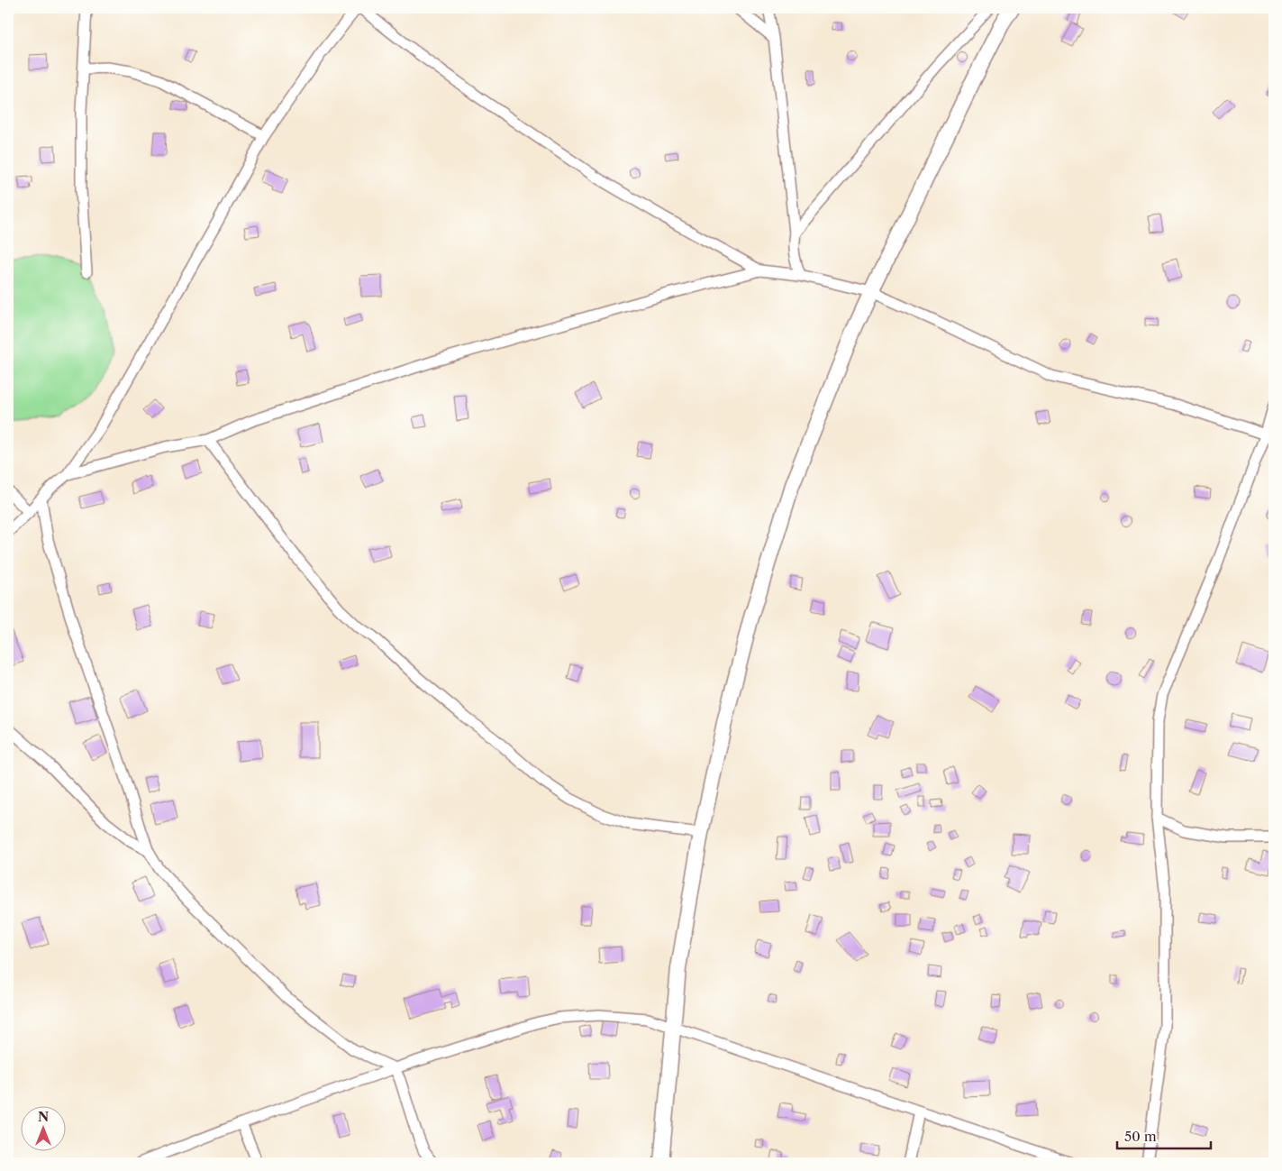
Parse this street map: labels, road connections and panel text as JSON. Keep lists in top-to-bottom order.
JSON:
{
  "scale_bar": "50 m",
  "north": "top"
}
